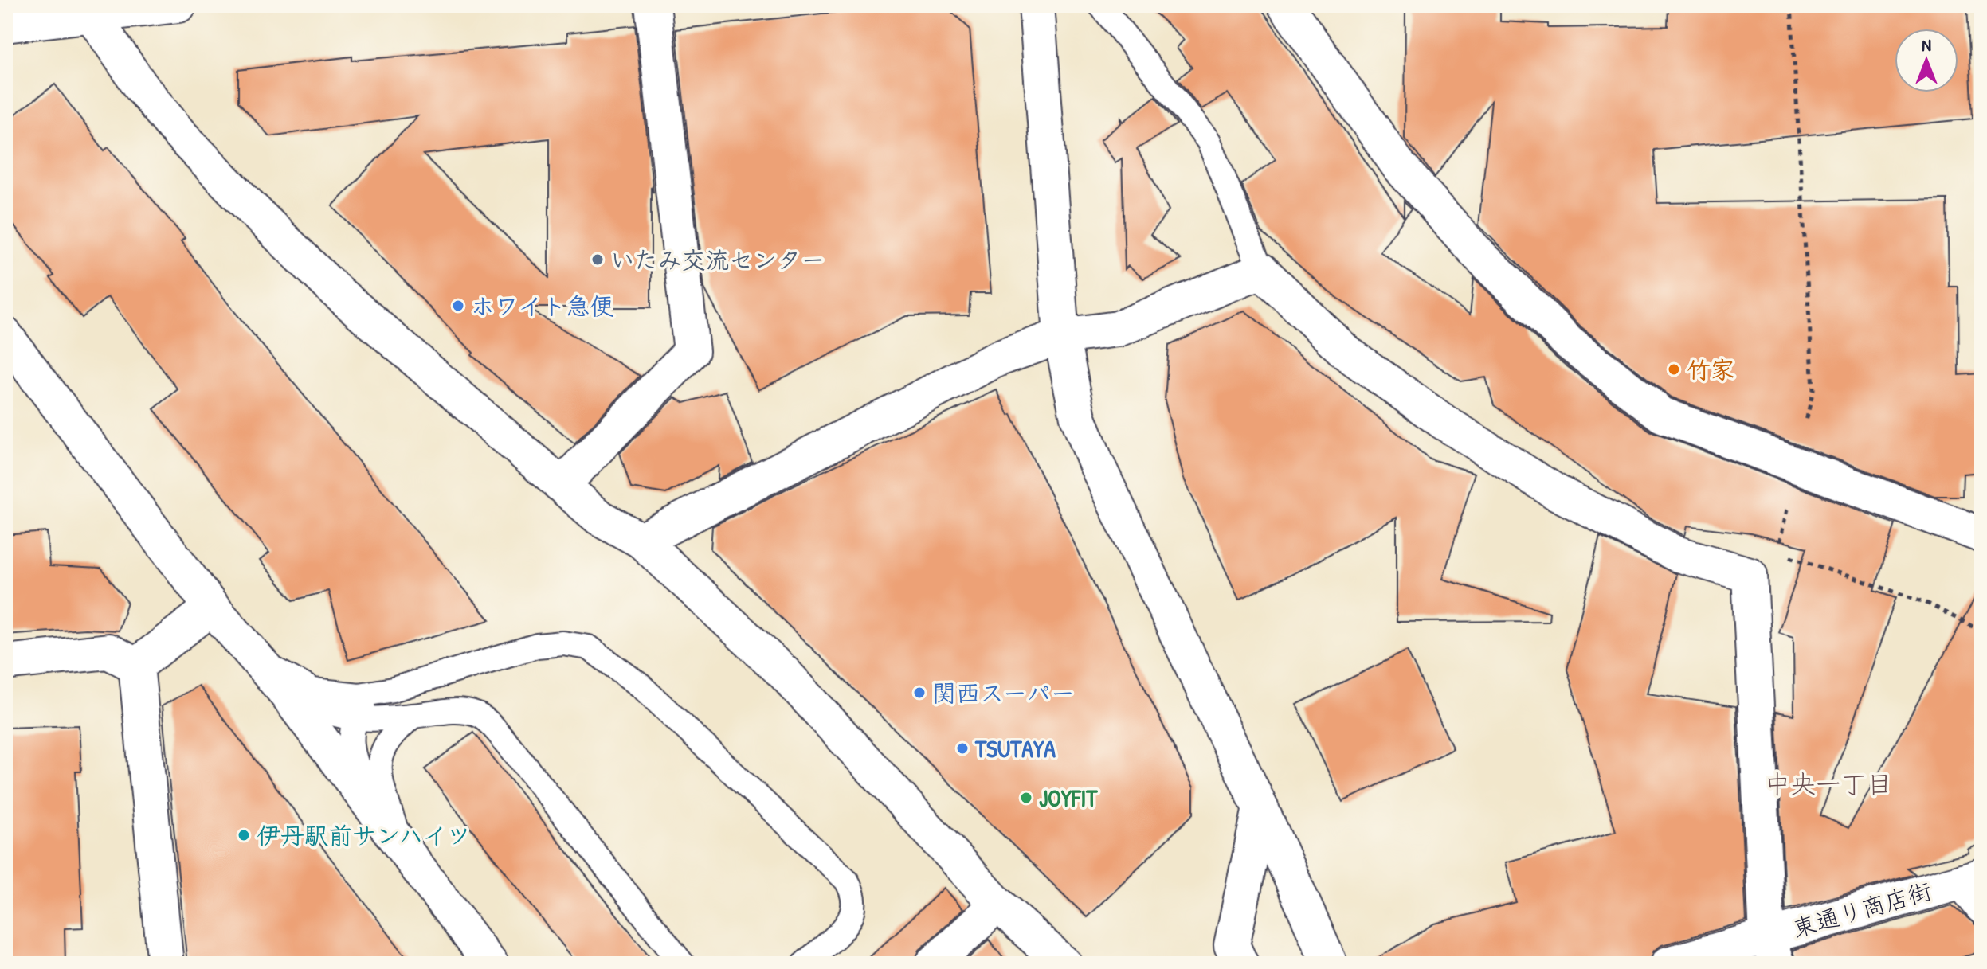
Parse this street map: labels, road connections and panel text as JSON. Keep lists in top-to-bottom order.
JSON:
{
  "streets": {
    "street": ["東通り商店街"]
  },
  "districts": ["中央一丁目"],
  "places": [
    "いたみ交流センター",
    "ホワイト急便",
    "竹家",
    "関西スーパー",
    "TSUTAYA",
    "JOYFIT",
    "伊丹駅前サンハイツ"
  ],
  "north": "top"
}
